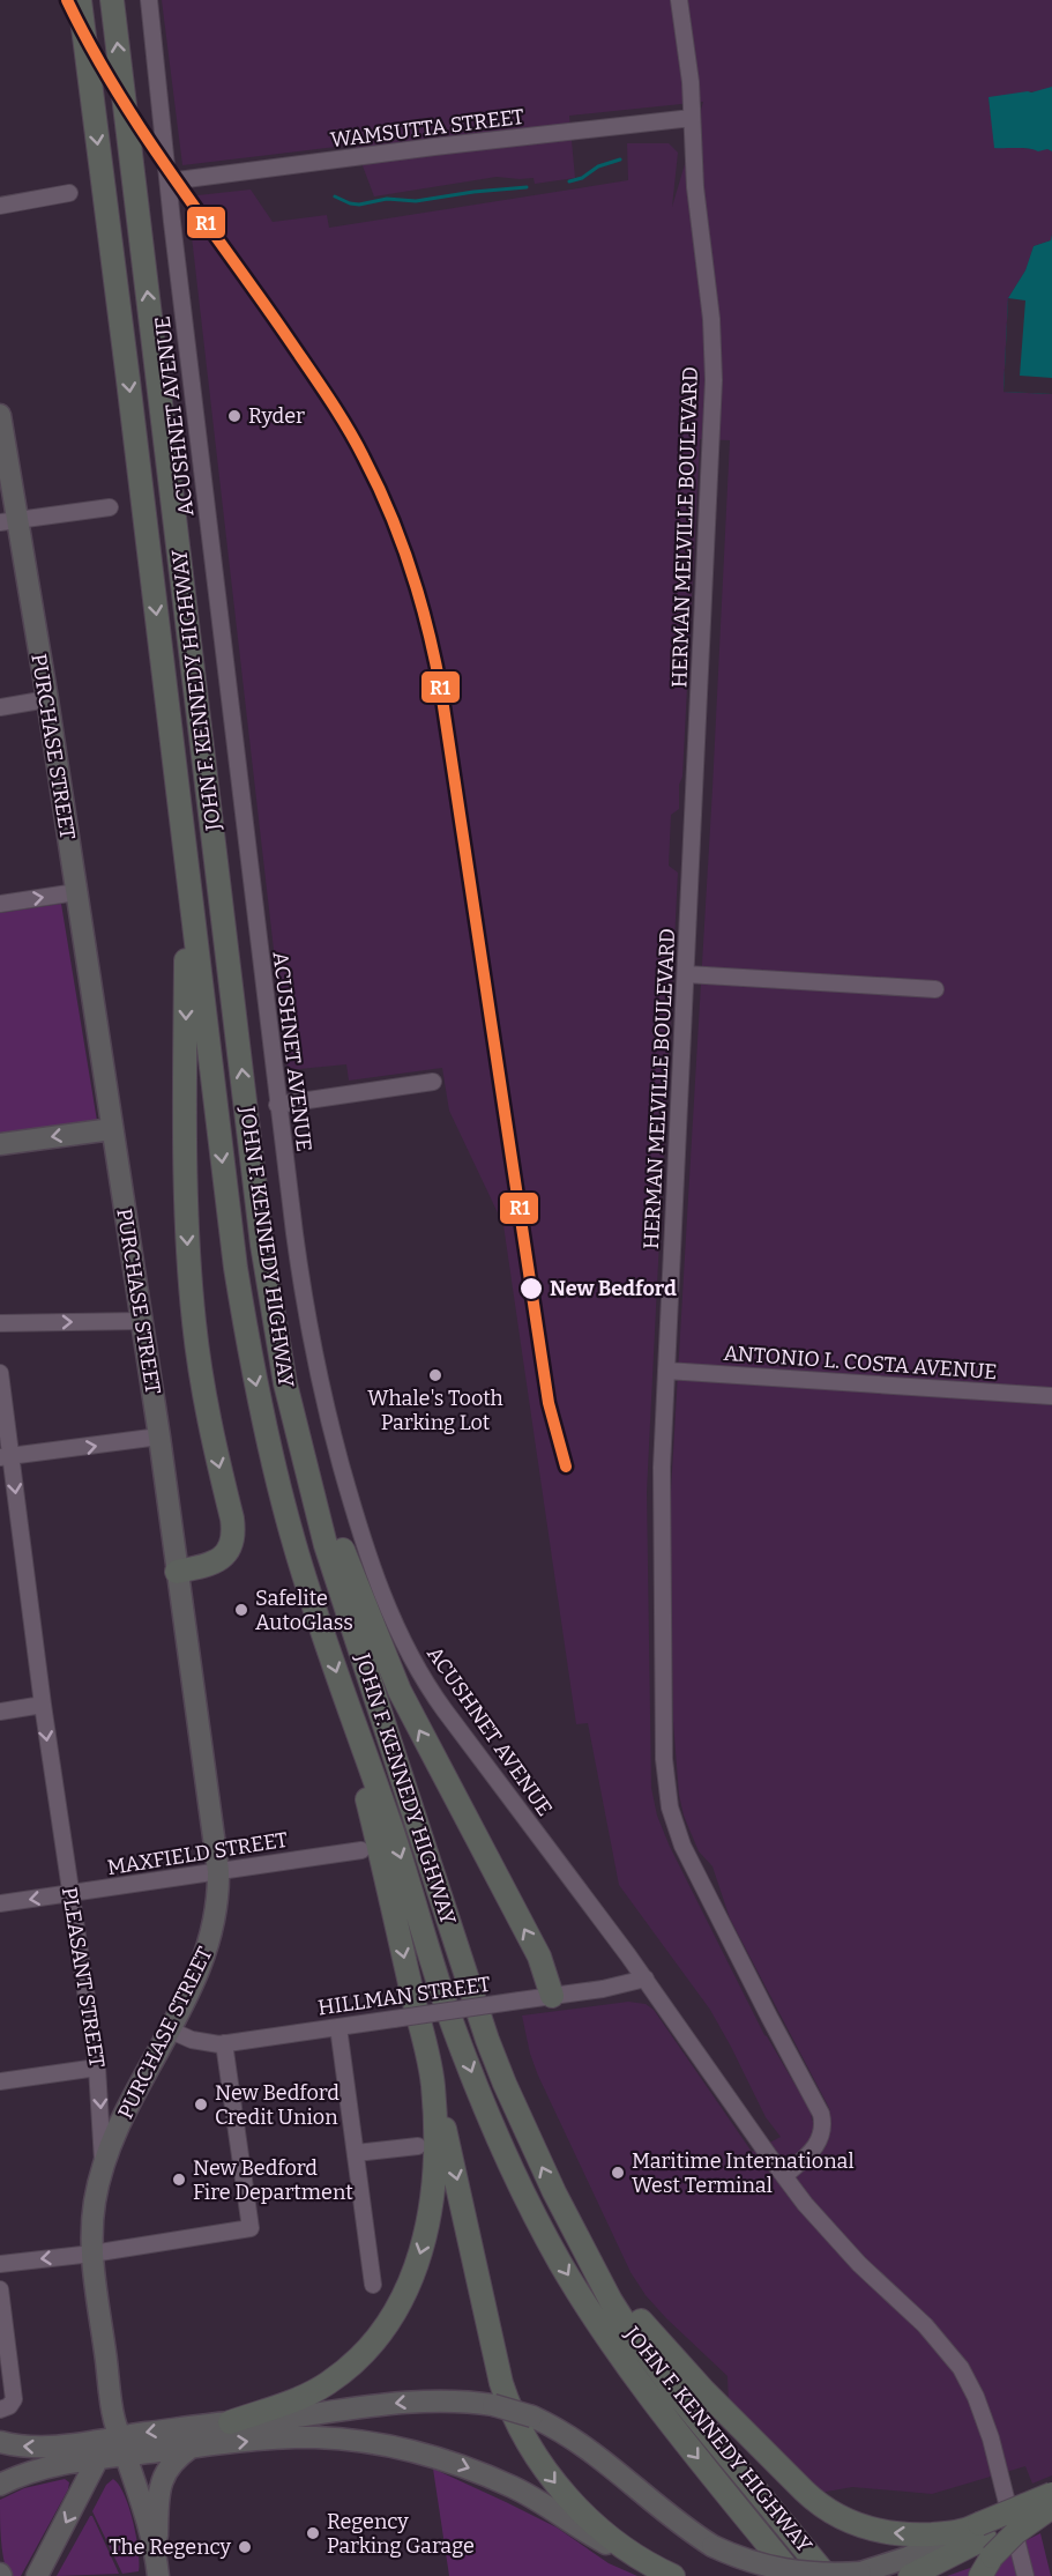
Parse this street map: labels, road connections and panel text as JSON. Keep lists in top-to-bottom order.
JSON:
{
  "streets": {
    "highway": ["JOHN F. KENNEDY HIGHWAY"],
    "main road": ["PURCHASE STREET", "PLEASANT STREET"],
    "street": [
      "WAMSUTTA STREET",
      "ACUSHNET AVENUE",
      "HERMAN MELVILLE BOULEVARD",
      "ANTONIO L. COSTA AVENUE",
      "MAXFIELD STREET",
      "HILLMAN STREET"
    ]
  },
  "crossings": [
    ["WAMSUTTA STREET", "ACUSHNET AVENUE"],
    ["WAMSUTTA STREET", "HERMAN MELVILLE BOULEVARD"],
    ["ACUSHNET AVENUE", "HERMAN MELVILLE BOULEVARD"],
    ["ACUSHNET AVENUE", "HILLMAN STREET"],
    ["HERMAN MELVILLE BOULEVARD", "ANTONIO L. COSTA AVENUE"],
    ["PURCHASE STREET", "MAXFIELD STREET"],
    ["PURCHASE STREET", "PLEASANT STREET"],
    ["PURCHASE STREET", "HILLMAN STREET"],
    ["MAXFIELD STREET", "PLEASANT STREET"]
  ],
  "one_way": ["PLEASANT STREET"],
  "places": [
    "Ryder",
    "New Bedford",
    "Whale's Tooth Parking Lot",
    "Safelite AutoGlass",
    "New Bedford Credit Union",
    "Maritime International West Terminal",
    "New Bedford Fire Department",
    "Regency Parking Garage",
    "The Regency"
  ],
  "lines": ["transit line R1"]
}
